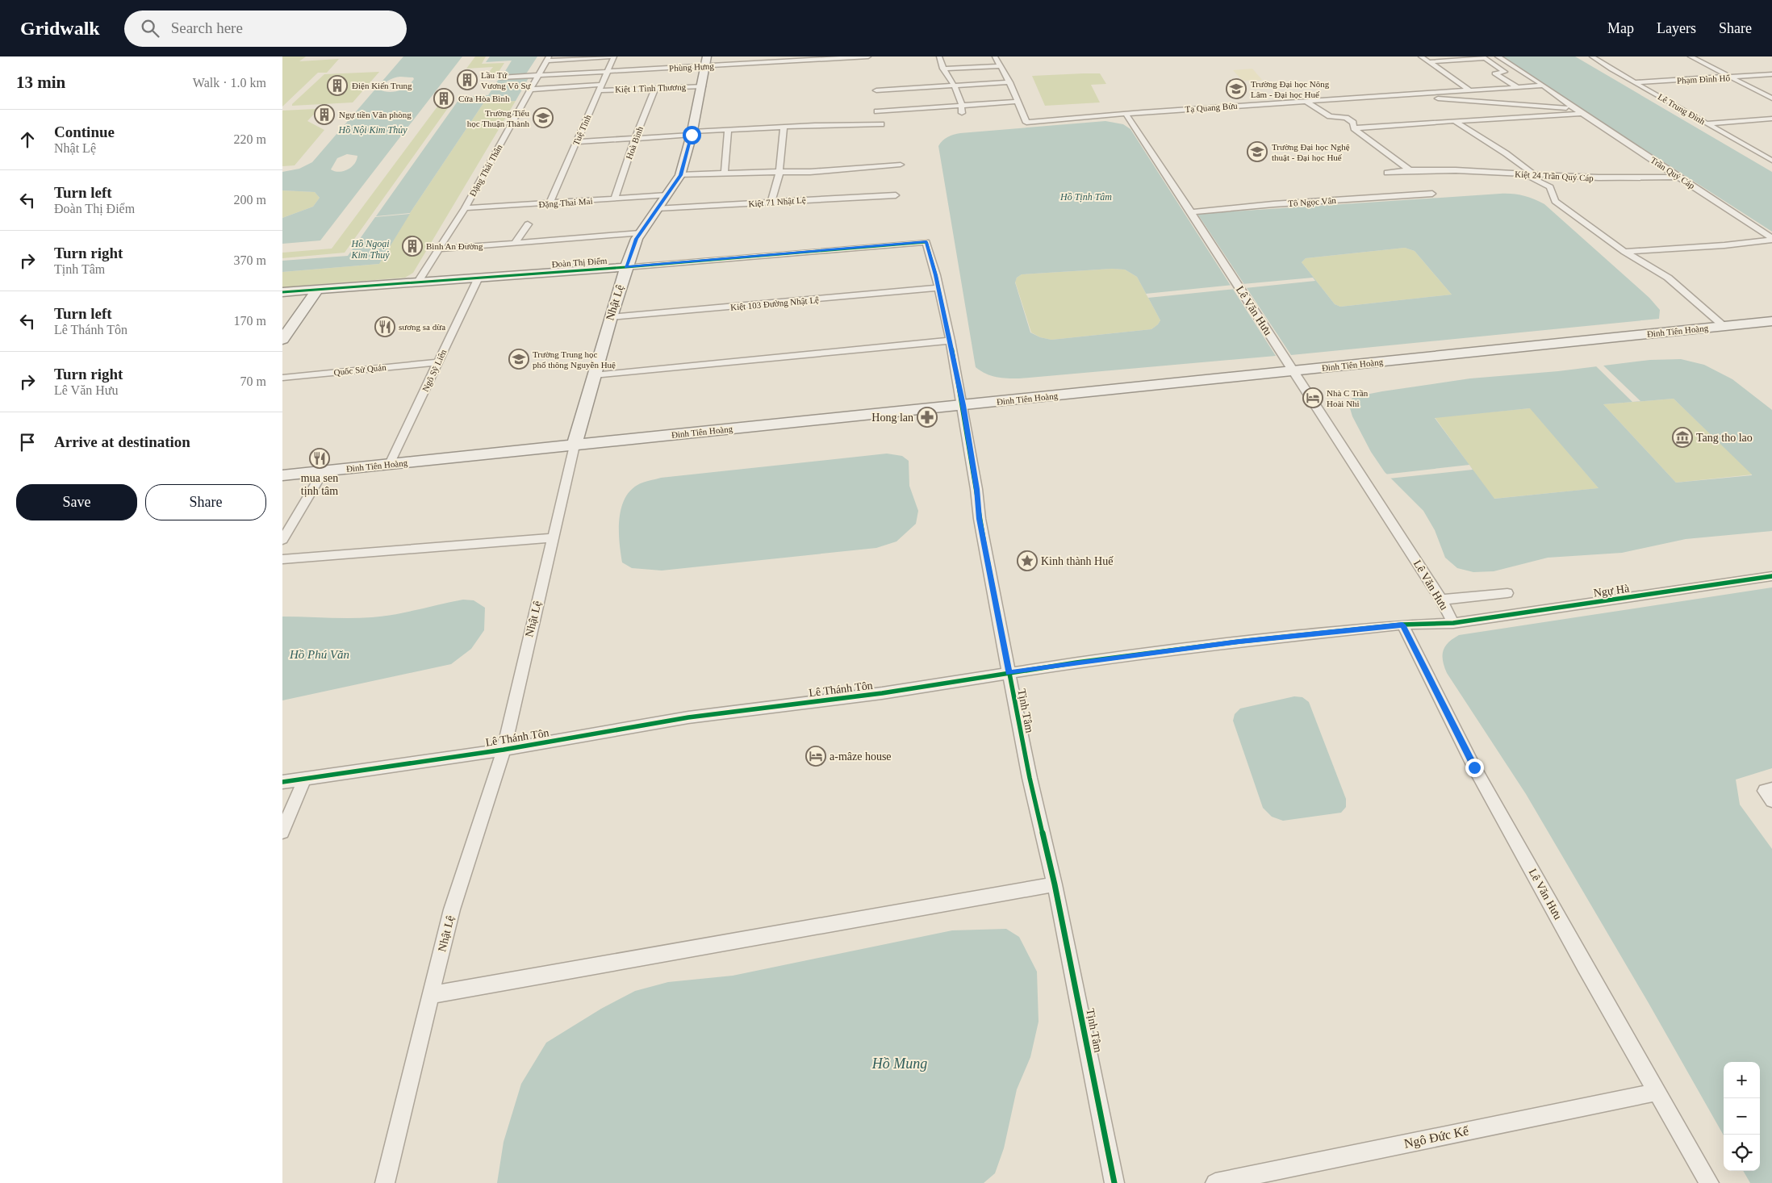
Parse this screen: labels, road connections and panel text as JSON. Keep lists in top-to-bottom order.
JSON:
{
  "streets": {
    "street": [
      "Phùng Hưng",
      "Phạm Đình Hổ",
      "Kiệt 1 Tình Thương",
      "Tạ Quang Bửu",
      "Lê Trung Đình",
      "Tuệ Tĩnh",
      "Hoà Bình",
      "Đặng Thái Thân",
      "Trần Quý Cáp",
      "Kiệt 24 Trần Quý Cáp",
      "Kiệt 71 Nhật Lệ",
      "Tô Ngọc Vân",
      "Đặng Thai Mai",
      "Đoàn Thị Điểm",
      "Nhật Lệ",
      "Kiệt 103 Đường Nhật Lệ",
      "Lê Văn Hưu",
      "Đinh Tiên Hoàng",
      "Quốc Sử Quán",
      "Ngô Sỹ Liên",
      "Ngự Hà",
      "Lê Thánh Tôn",
      "Tịnh Tâm",
      "Ngô Đức Kế"
    ]
  },
  "crossings": [
    ["Phùng Hưng", "Tuệ Tĩnh"],
    ["Phùng Hưng", "Đặng Thái Thân"],
    ["Phùng Hưng", "Nhật Lệ"],
    ["Phạm Đình Hổ", "Lê Trung Đình"],
    ["Kiệt 1 Tình Thương", "Tuệ Tĩnh"],
    ["Kiệt 1 Tình Thương", "Hoà Bình"],
    ["Kiệt 1 Tình Thương", "Đặng Thái Thân"],
    ["Kiệt 1 Tình Thương", "Nhật Lệ"],
    ["Tạ Quang Bửu", "Trần Quý Cáp"],
    ["Tạ Quang Bửu", "Lê Văn Hưu"],
    ["Tuệ Tĩnh", "Đặng Thai Mai"],
    ["Hoà Bình", "Đặng Thai Mai"],
    ["Đặng Thái Thân", "Đặng Thai Mai"],
    ["Đặng Thái Thân", "Đoàn Thị Điểm"],
    ["Trần Quý Cáp", "Kiệt 24 Trần Quý Cáp"],
    ["Kiệt 71 Nhật Lệ", "Nhật Lệ"],
    ["Tô Ngọc Vân", "Lê Văn Hưu"],
    ["Đặng Thai Mai", "Nhật Lệ"],
    ["Đoàn Thị Điểm", "Nhật Lệ"],
    ["Đoàn Thị Điểm", "Ngô Sỹ Liên"],
    ["Đoàn Thị Điểm", "Tịnh Tâm"],
    ["Nhật Lệ", "Kiệt 103 Đường Nhật Lệ"],
    ["Nhật Lệ", "Đinh Tiên Hoàng"],
    ["Nhật Lệ", "Lê Thánh Tôn"],
    ["Kiệt 103 Đường Nhật Lệ", "Tịnh Tâm"],
    ["Lê Văn Hưu", "Đinh Tiên Hoàng"],
    ["Lê Văn Hưu", "Ngự Hà"],
    ["Lê Văn Hưu", "Lê Thánh Tôn"],
    ["Lê Văn Hưu", "Ngô Đức Kế"],
    ["Đinh Tiên Hoàng", "Ngô Sỹ Liên"],
    ["Đinh Tiên Hoàng", "Tịnh Tâm"],
    ["Quốc Sử Quán", "Ngô Sỹ Liên"],
    ["Lê Thánh Tôn", "Tịnh Tâm"]
  ],
  "water": [
    "Hồ Nội Kim Thủy",
    "Hồ Tịnh Tâm",
    "Hồ Ngoại Kim Thuỷ",
    "Hồ Phú Văn",
    "Hồ Mung"
  ],
  "places": {
    "building": [
      "Lầu Tứ Vương Vô Sự",
      "Điện Kiến Trung",
      "Cửa Hòa Bình",
      "Ngự tiền Văn phòng",
      "Bình An Đường"
    ],
    "school or university": [
      "Trường Đại học Nông Lâm - Đại học Huế",
      "Trường Tiểu học Thuận Thành",
      "Trường Đại học Nghệ thuật - Đại học Huế",
      "Trường Trung học phổ thông Nguyễn Huệ"
    ],
    "restaurant": ["sương sa dừa", "mua sen tịnh tâm"],
    "hotel": ["Nhà C Trần Hoài Nhi", "a-mâze house"],
    "pharmacy": ["Hong lan"],
    "museum": ["Tang tho lao"],
    "place": ["Kinh thành Huế"]
  },
  "page": {
    "header": "Gridwalk",
    "search": "Search here",
    "nav": ["Map", "Layers", "Share"],
    "heading": ["13 min", "Walk · 1.0 km"],
    "list": [
      ["Continue", "Nhật Lệ", "220 m"],
      ["Turn left", "Đoàn Thị Điểm", "200 m"],
      ["Turn right", "Tịnh Tâm", "370 m"],
      ["Turn left", "Lê Thánh Tôn", "170 m"],
      ["Turn right", "Lê Văn Hưu", "70 m"],
      "Arrive at destination"
    ],
    "buttons": ["Save", "Share"],
    "map_buttons": ["+", "−"]
  }
}
